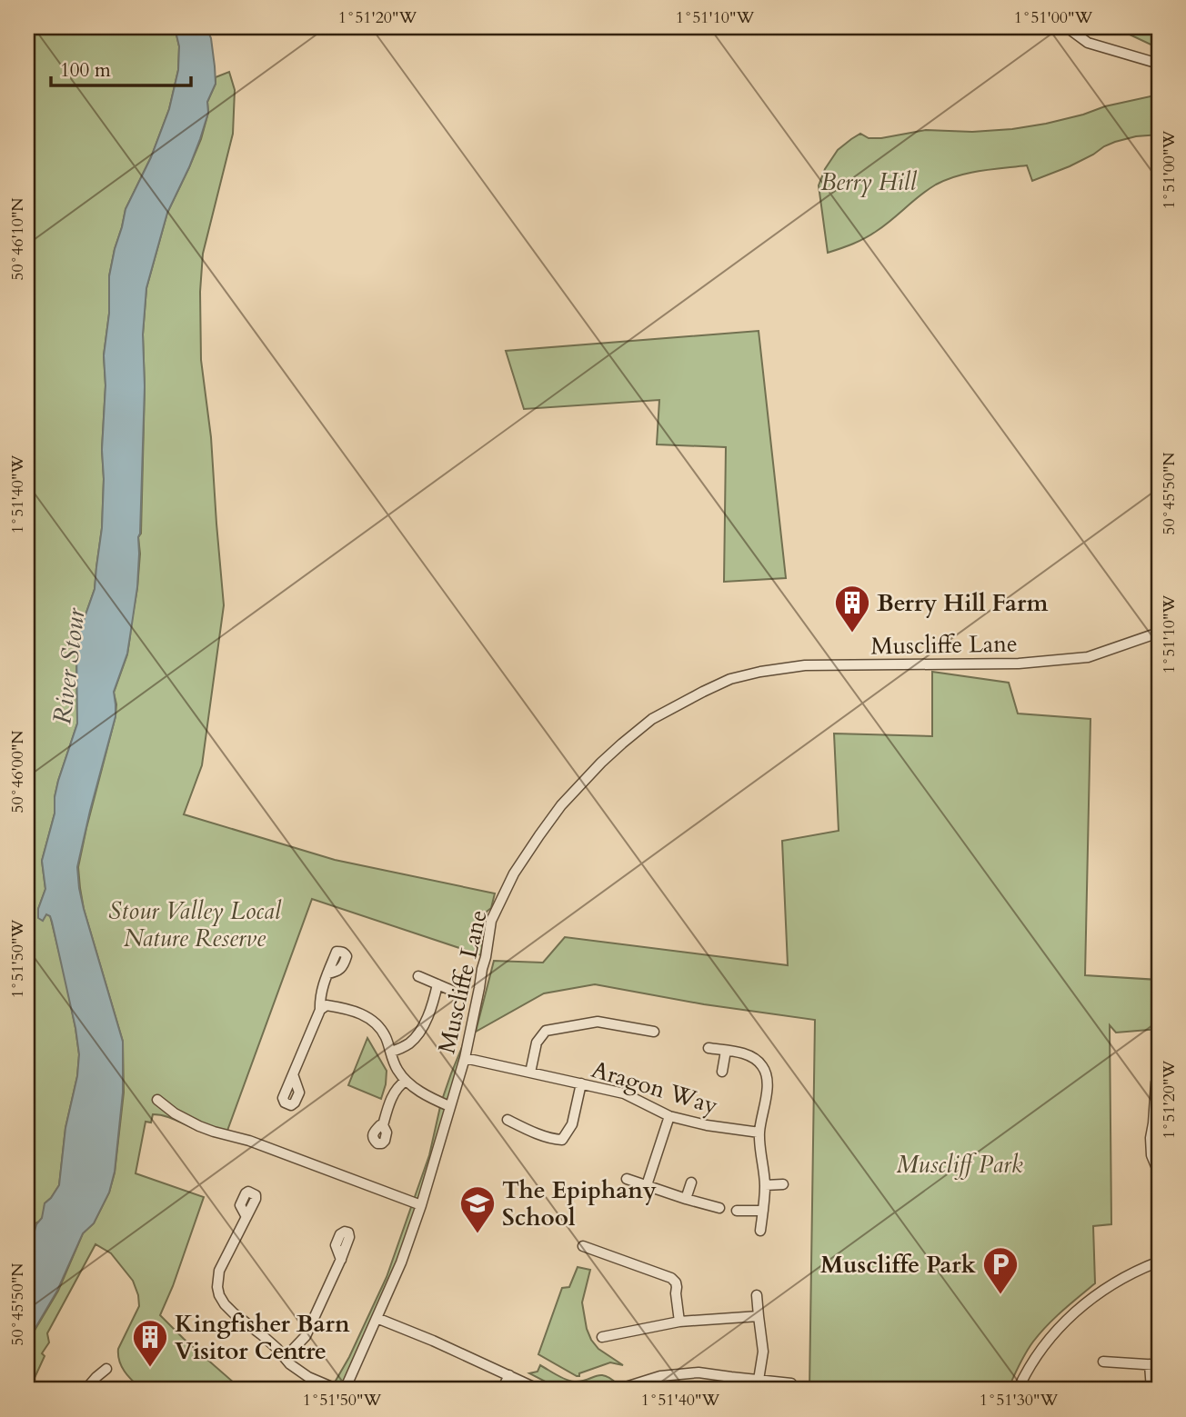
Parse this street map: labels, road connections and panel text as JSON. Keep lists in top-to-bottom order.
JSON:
{
  "streets": {
    "street": ["Muscliffe Lane", "Aragon Way"]
  },
  "crossings": [
    ["Muscliffe Lane", "Aragon Way"]
  ],
  "water": ["River Stour"],
  "parks": ["Berry Hill", "Stour Valley Local Nature Reserve", "Muscliff Park"],
  "places": {
    "building": ["Berry Hill Farm", "Kingfisher Barn Visitor Centre"],
    "school or university": ["The Epiphany School"],
    "parking": ["Muscliffe Park"]
  },
  "scale_bar": "100 m",
  "coordinates": [
    "1°51'20\"W",
    "1°51'10\"W",
    "1°51'00\"W",
    "50°46'10\"N",
    "50°45'50\"N",
    "1°51'40\"W",
    "50°46'00\"N",
    "1°51'50\"W",
    "1°51'30\"W"
  ]
}
